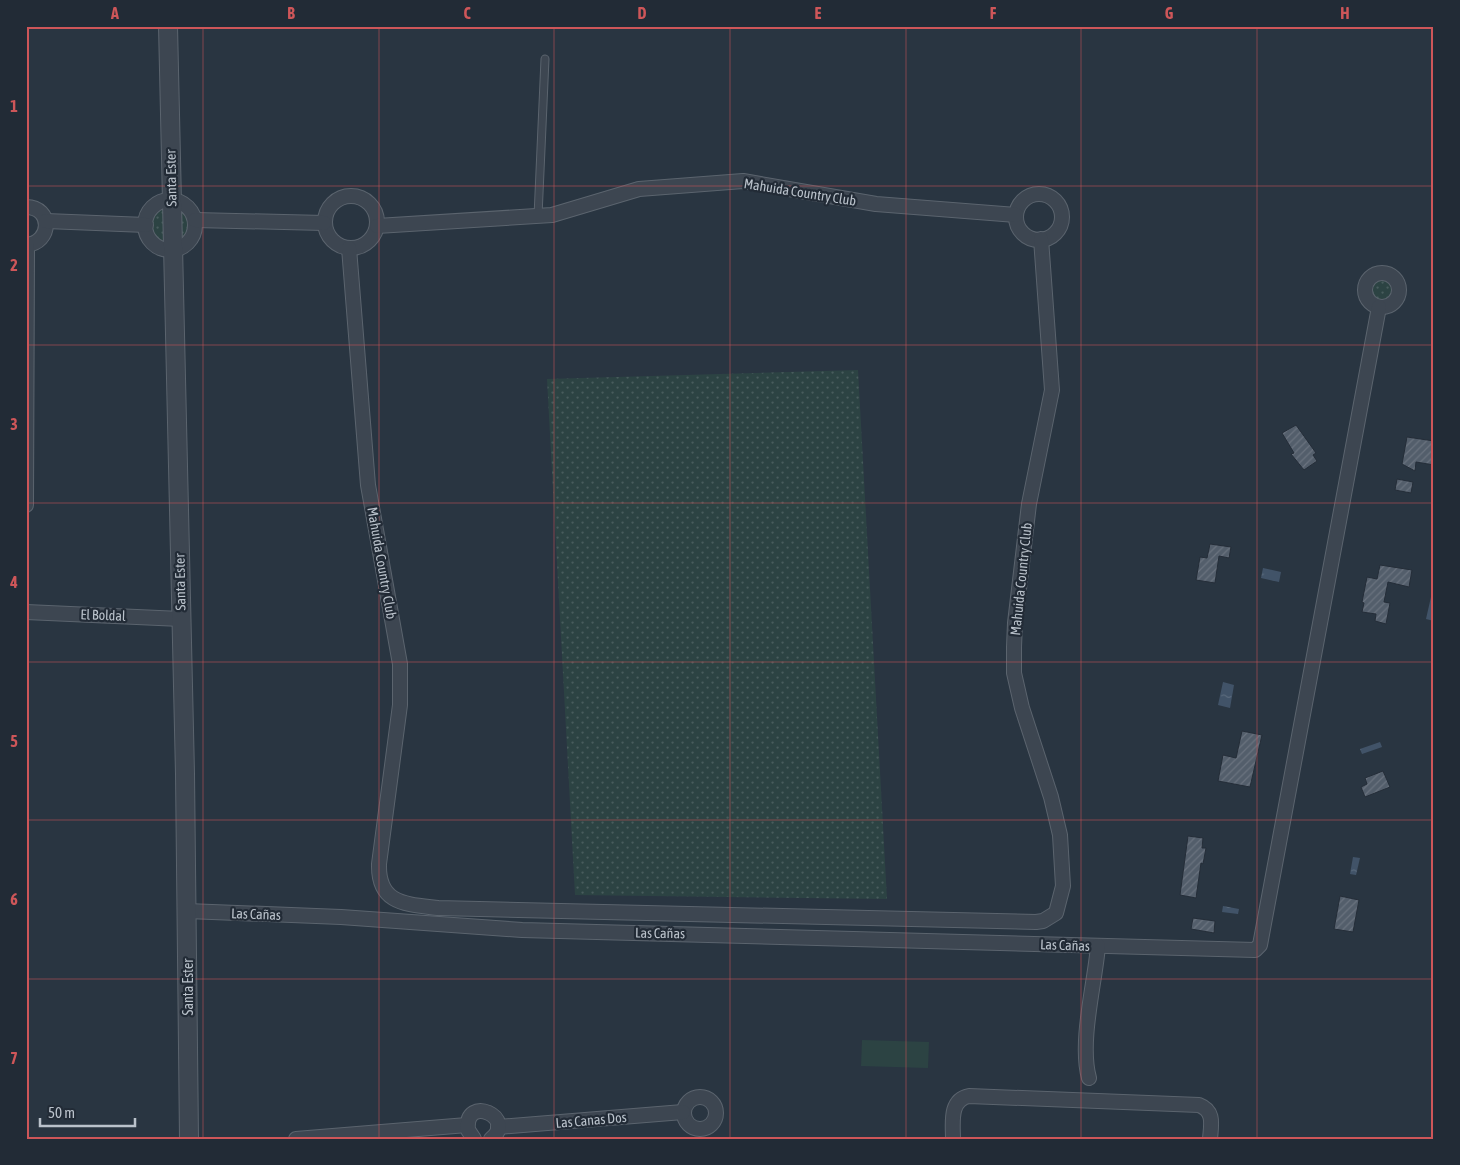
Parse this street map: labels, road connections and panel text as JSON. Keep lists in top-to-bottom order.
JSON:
{
  "streets": {
    "street": [
      "Santa Ester",
      "Mahuida Country Club",
      "El Boldal",
      "Las Cañas",
      "Las Canas Dos"
    ]
  },
  "crossings": [
    ["Santa Ester", "El Boldal"],
    ["Santa Ester", "Las Cañas"]
  ],
  "scale_bar": "50 m",
  "grid": {
    "columns": [
      "A",
      "B",
      "C",
      "D",
      "E",
      "F",
      "G",
      "H"
    ],
    "rows": [
      "1",
      "2",
      "3",
      "4",
      "5",
      "6",
      "7"
    ]
  }
}
